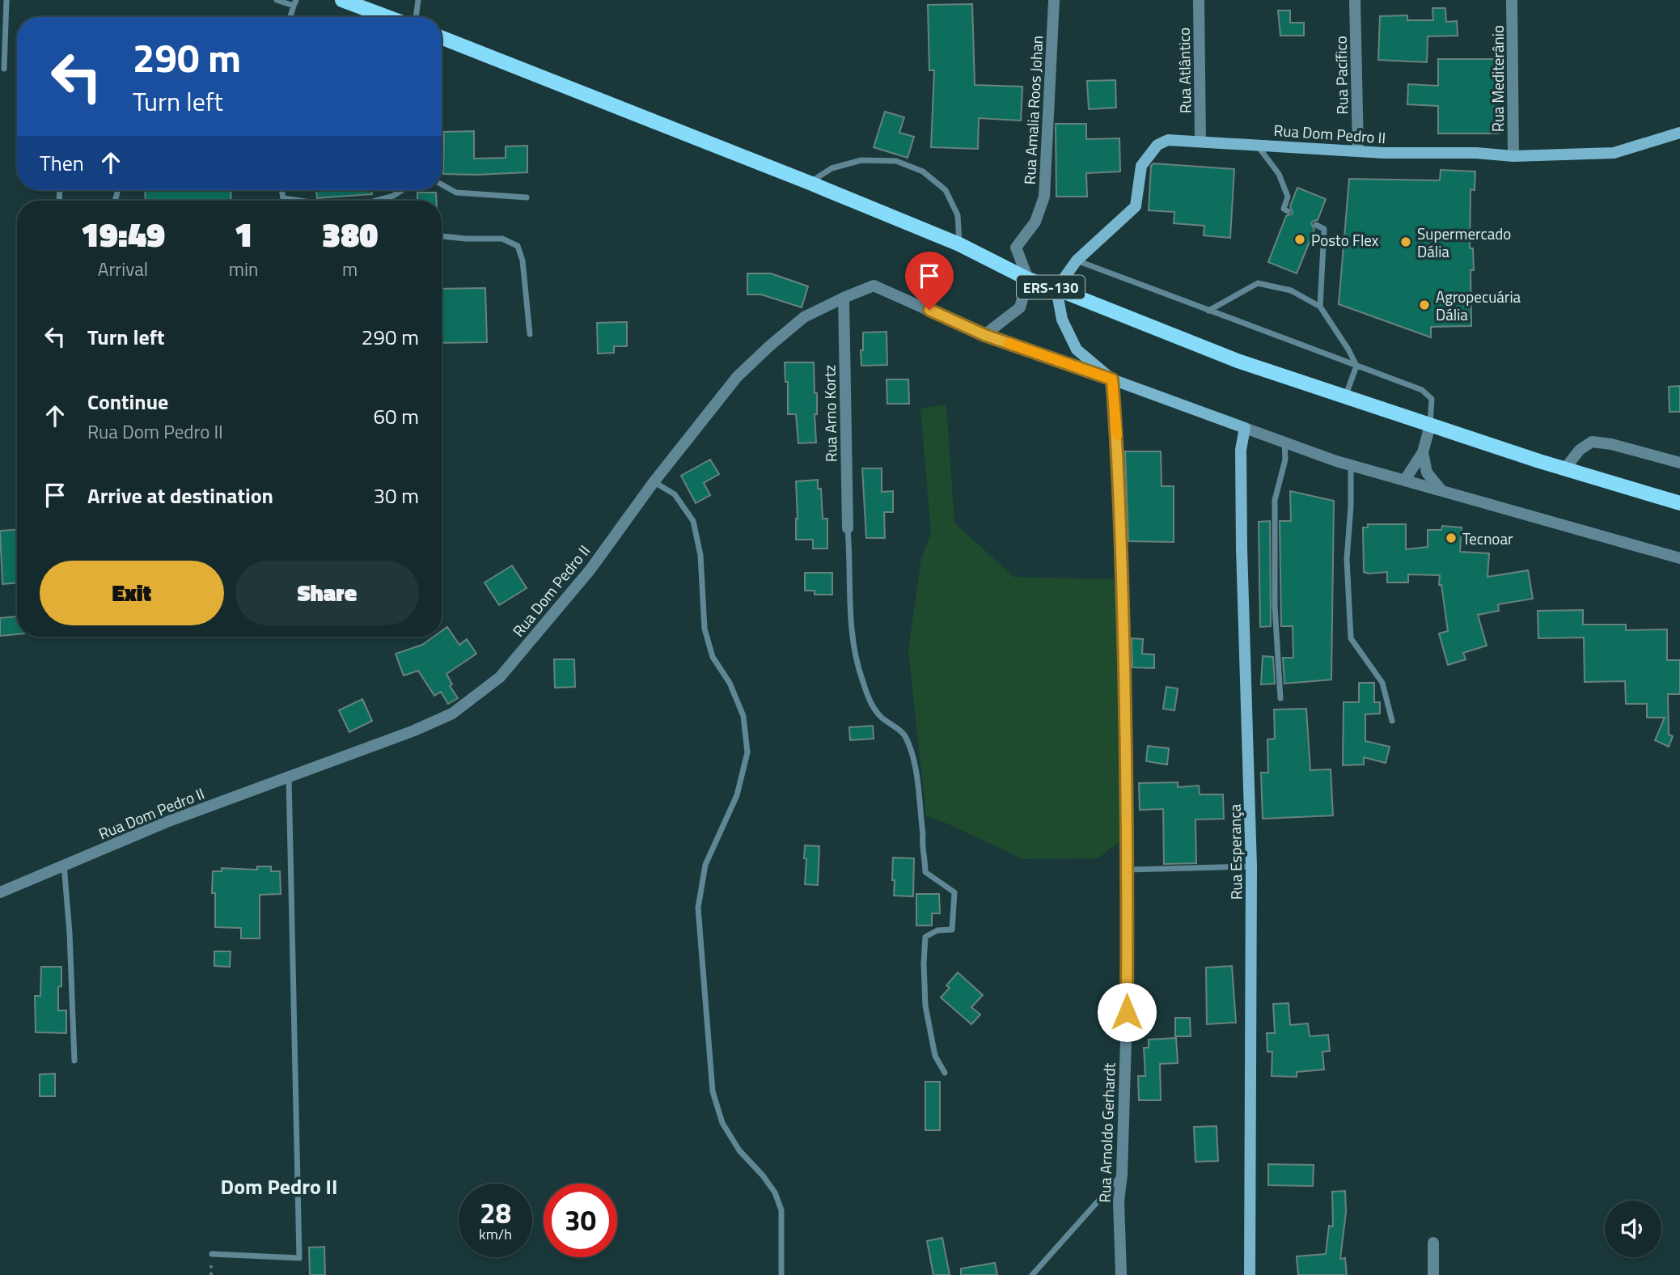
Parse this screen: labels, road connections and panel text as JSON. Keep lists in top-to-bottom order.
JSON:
{
  "streets": {
    "main road": ["ERS-130"],
    "street": [
      "Rua Atlântico",
      "Rua Pacífico",
      "Rua Mediterânio",
      "Rua Amalia Roos Johan",
      "Rua Dom Pedro II",
      "Rua Arno Kortz",
      "Rua Esperança",
      "Rua Arnoldo Gerhardt"
    ]
  },
  "crossings": [
    ["Rua Atlântico", "Rua Dom Pedro II"],
    ["Rua Pacífico", "Rua Dom Pedro II"],
    ["Rua Mediterânio", "Rua Dom Pedro II"],
    ["Rua Amalia Roos Johan", "ERS-130"],
    ["Rua Dom Pedro II", "ERS-130"],
    ["Rua Dom Pedro II", "Rua Arno Kortz"],
    ["Rua Dom Pedro II", "Rua Arnoldo Gerhardt"]
  ],
  "districts": ["Dom Pedro II"],
  "places": [
    "Posto Flex",
    "Supermercado Dália",
    "Agropecuária Dália",
    "Tecnoar"
  ],
  "page": {
    "turn": ["290 m", "Turn left"],
    "then": "Then",
    "eta": [
      "19:49",
      "Arrival",
      "1",
      "min",
      "380",
      "m"
    ],
    "list": [
      {
        "name": "Turn left",
        "value": "290 m"
      },
      {
        "name": "Continue",
        "note": "Rua Dom Pedro II",
        "value": "60 m"
      },
      {
        "name": "Arrive at destination",
        "value": "30 m"
      }
    ],
    "buttons": ["Exit", "Share"],
    "speed": "28 km/h",
    "limit": "30"
  }
}
